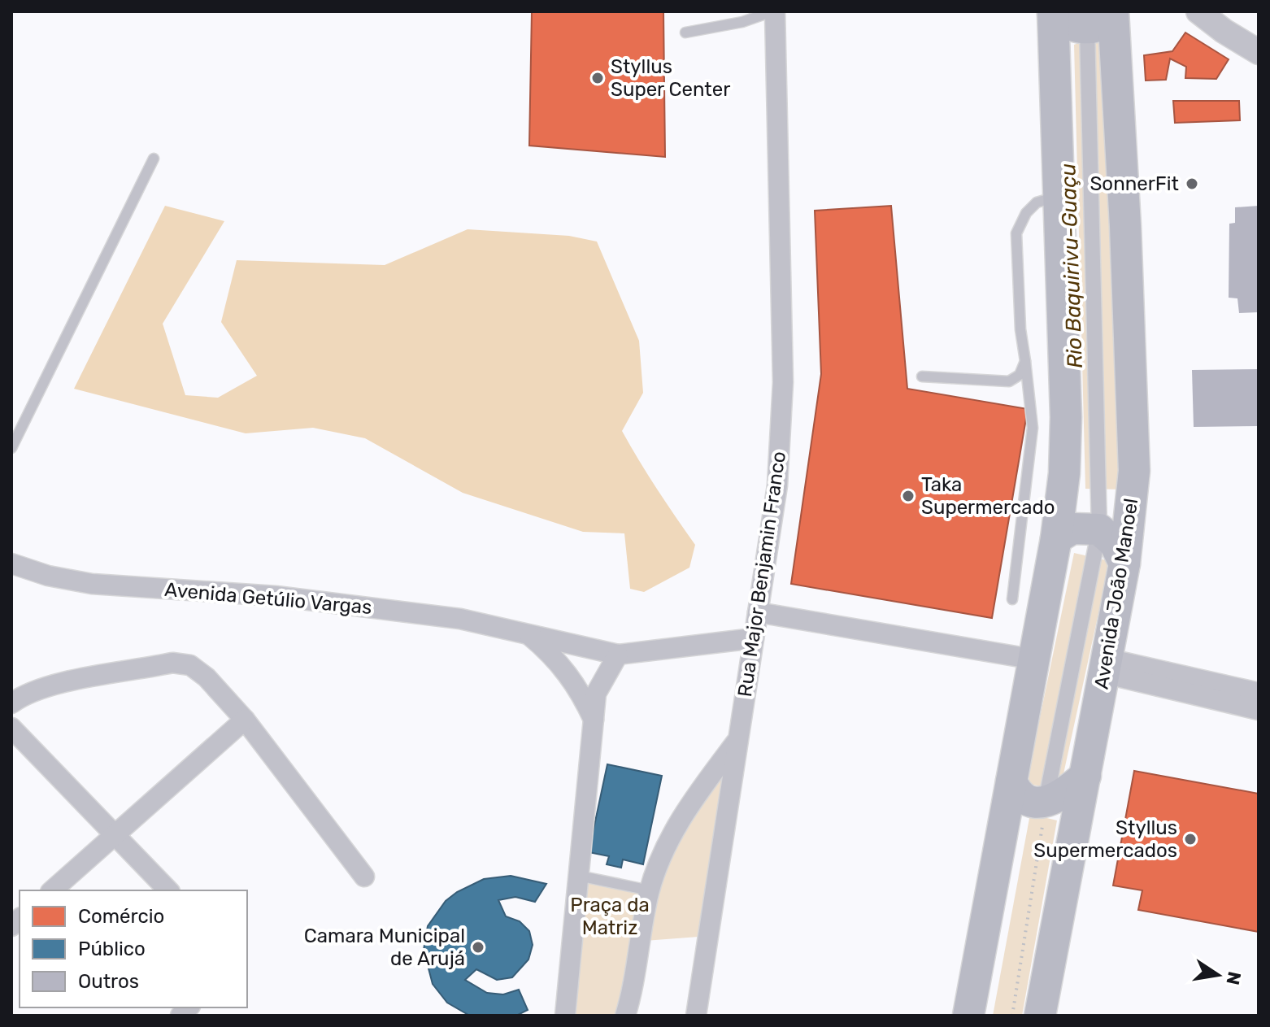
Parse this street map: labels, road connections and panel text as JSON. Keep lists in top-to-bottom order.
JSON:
{
  "streets": {
    "main road": ["Avenida João Manoel"],
    "street": ["Rua Major Benjamin Franco", "Avenida Getúlio Vargas"]
  },
  "crossings": [
    ["Rua Major Benjamin Franco", "Avenida Getúlio Vargas"]
  ],
  "water": ["Rio Baquirivu-Guaçu"],
  "parks": ["Praça da Matriz"],
  "places": [
    "Styllus Super Center",
    "SonnerFit",
    "Taka Supermercado",
    "Styllus Supermercados",
    "Camara Municipal de Arujá"
  ],
  "legend": ["Comércio", "Público", "Outros"],
  "north": "right"
}
